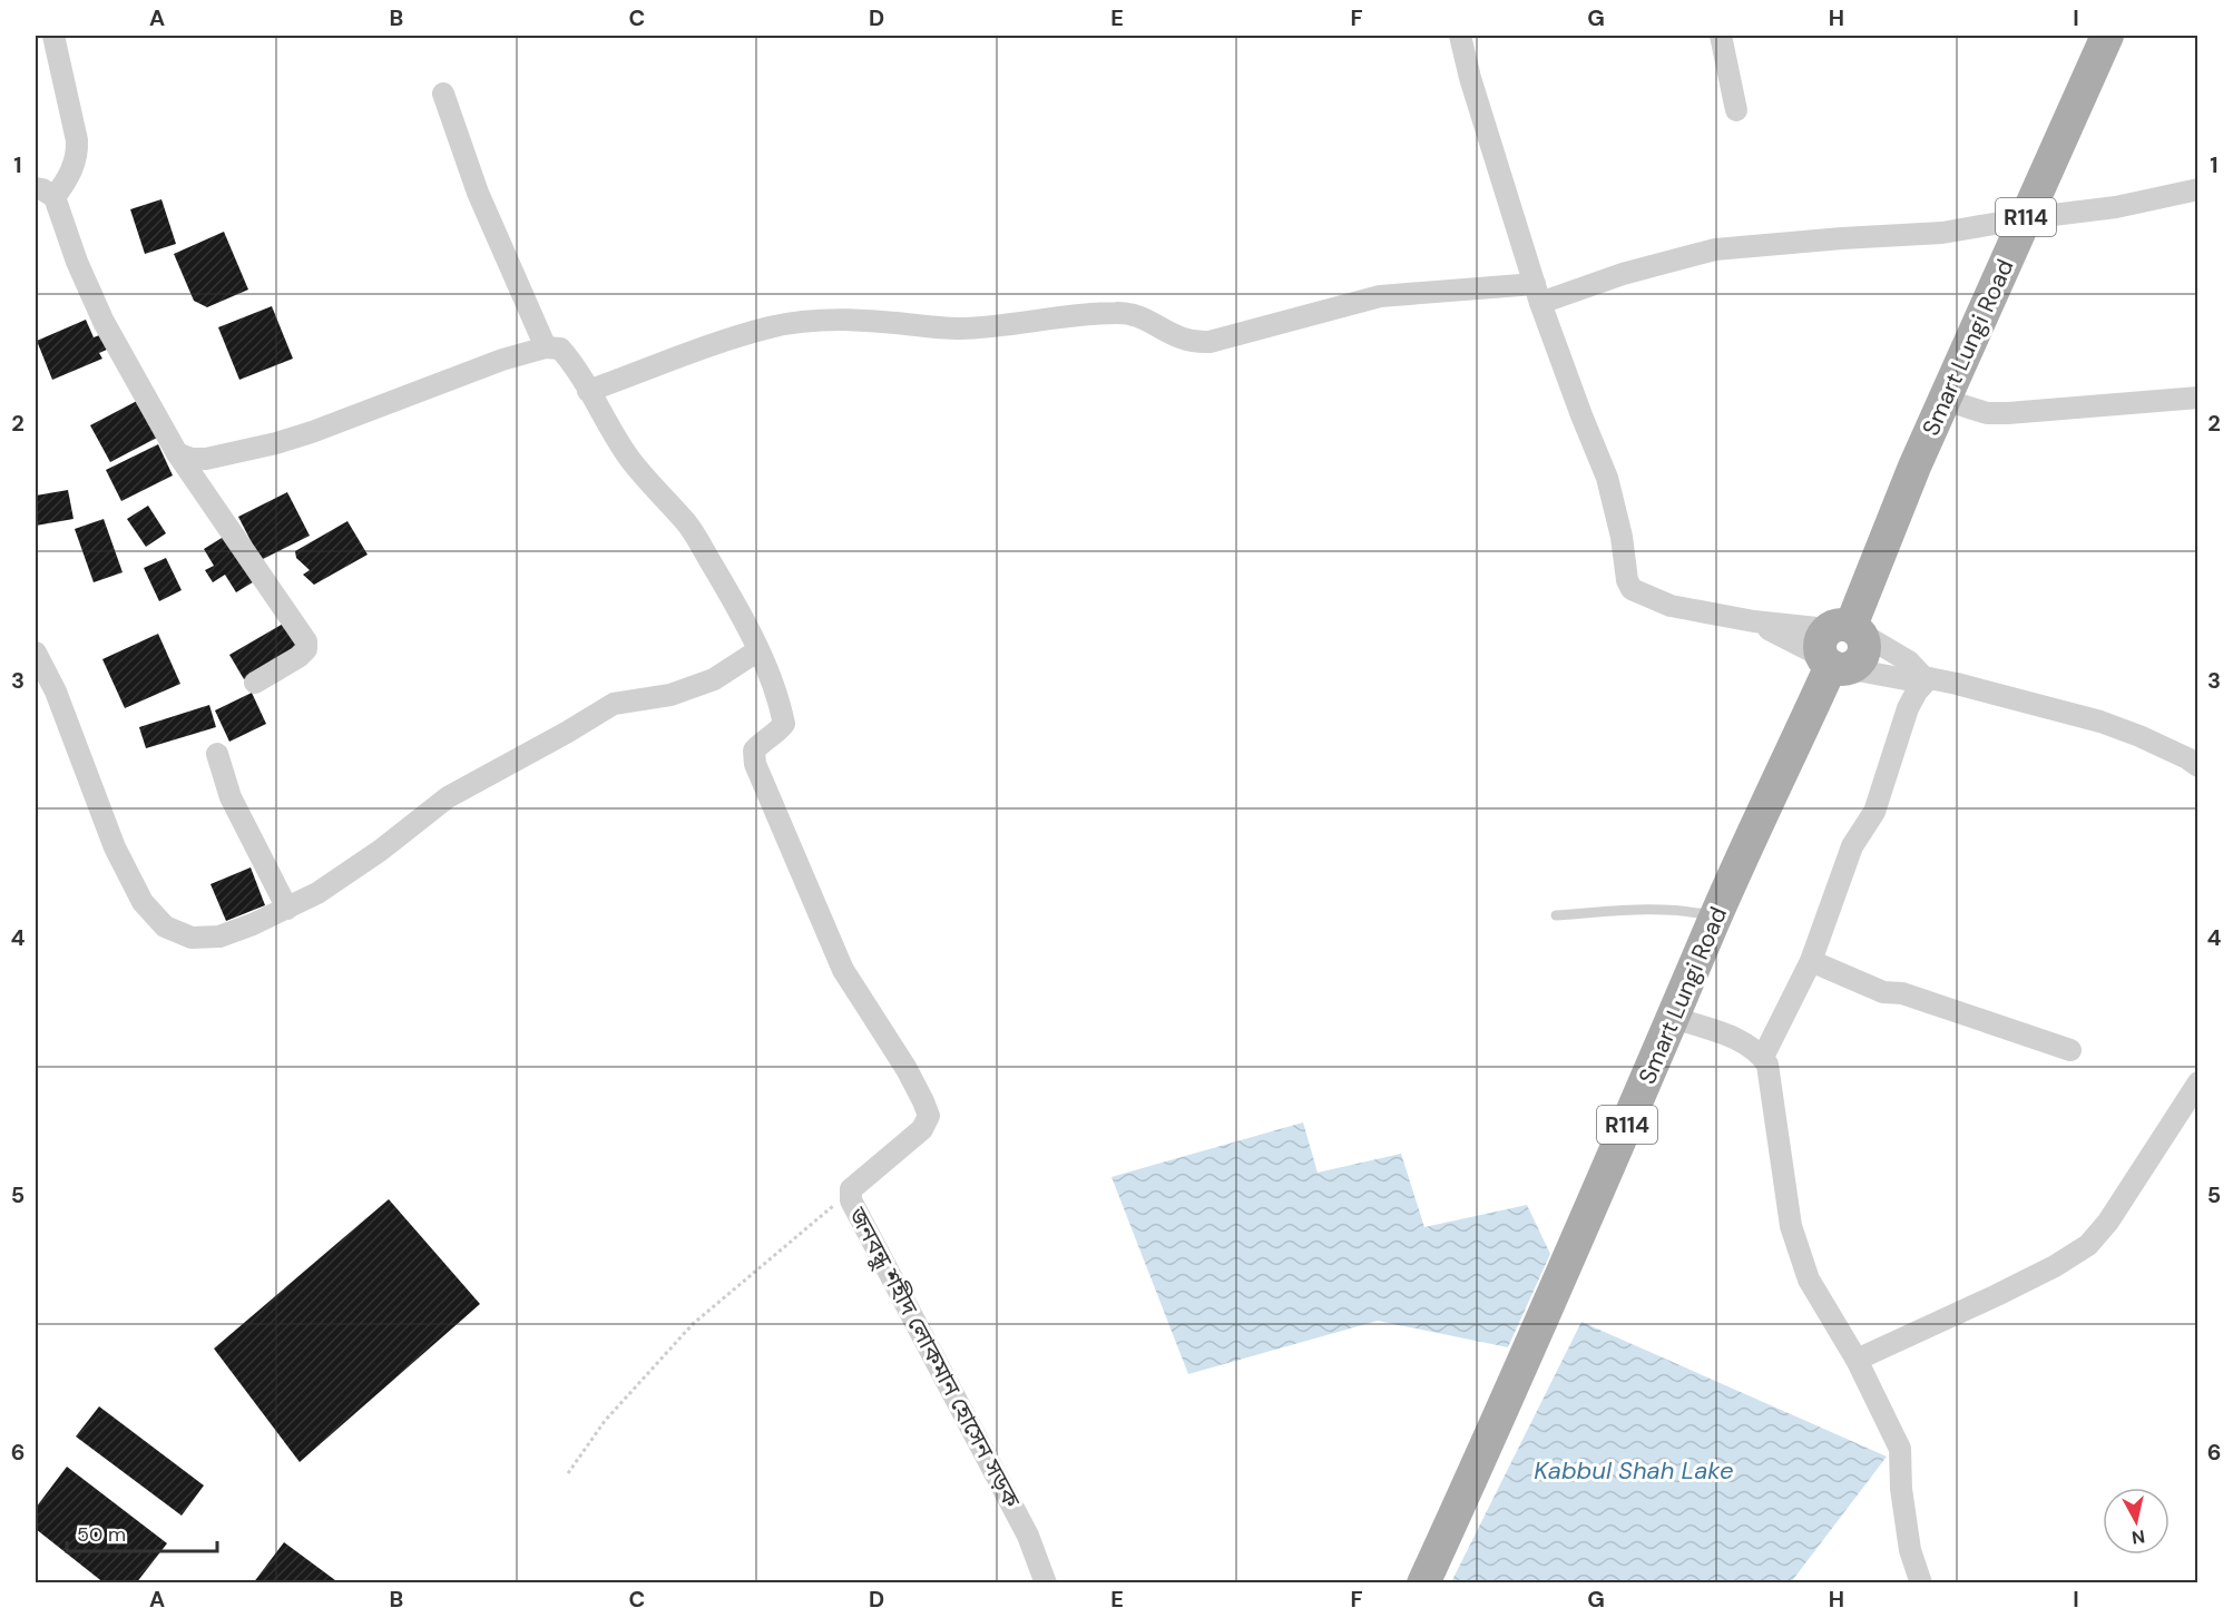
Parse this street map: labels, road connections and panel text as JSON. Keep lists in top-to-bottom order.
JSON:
{
  "streets": {
    "main road": ["R114", "Smart Lungi Road"],
    "street": ["জনবন্ধু শহীদ লোকমান হোসেন সড়ক"]
  },
  "water": ["Kabbul Shah Lake"],
  "scale_bar": "50 m",
  "north": "bottom",
  "grid": {
    "columns": [
      "A",
      "B",
      "C",
      "D",
      "E",
      "F",
      "G",
      "H",
      "I"
    ],
    "rows": [
      "1",
      "2",
      "3",
      "4",
      "5",
      "6"
    ]
  }
}
